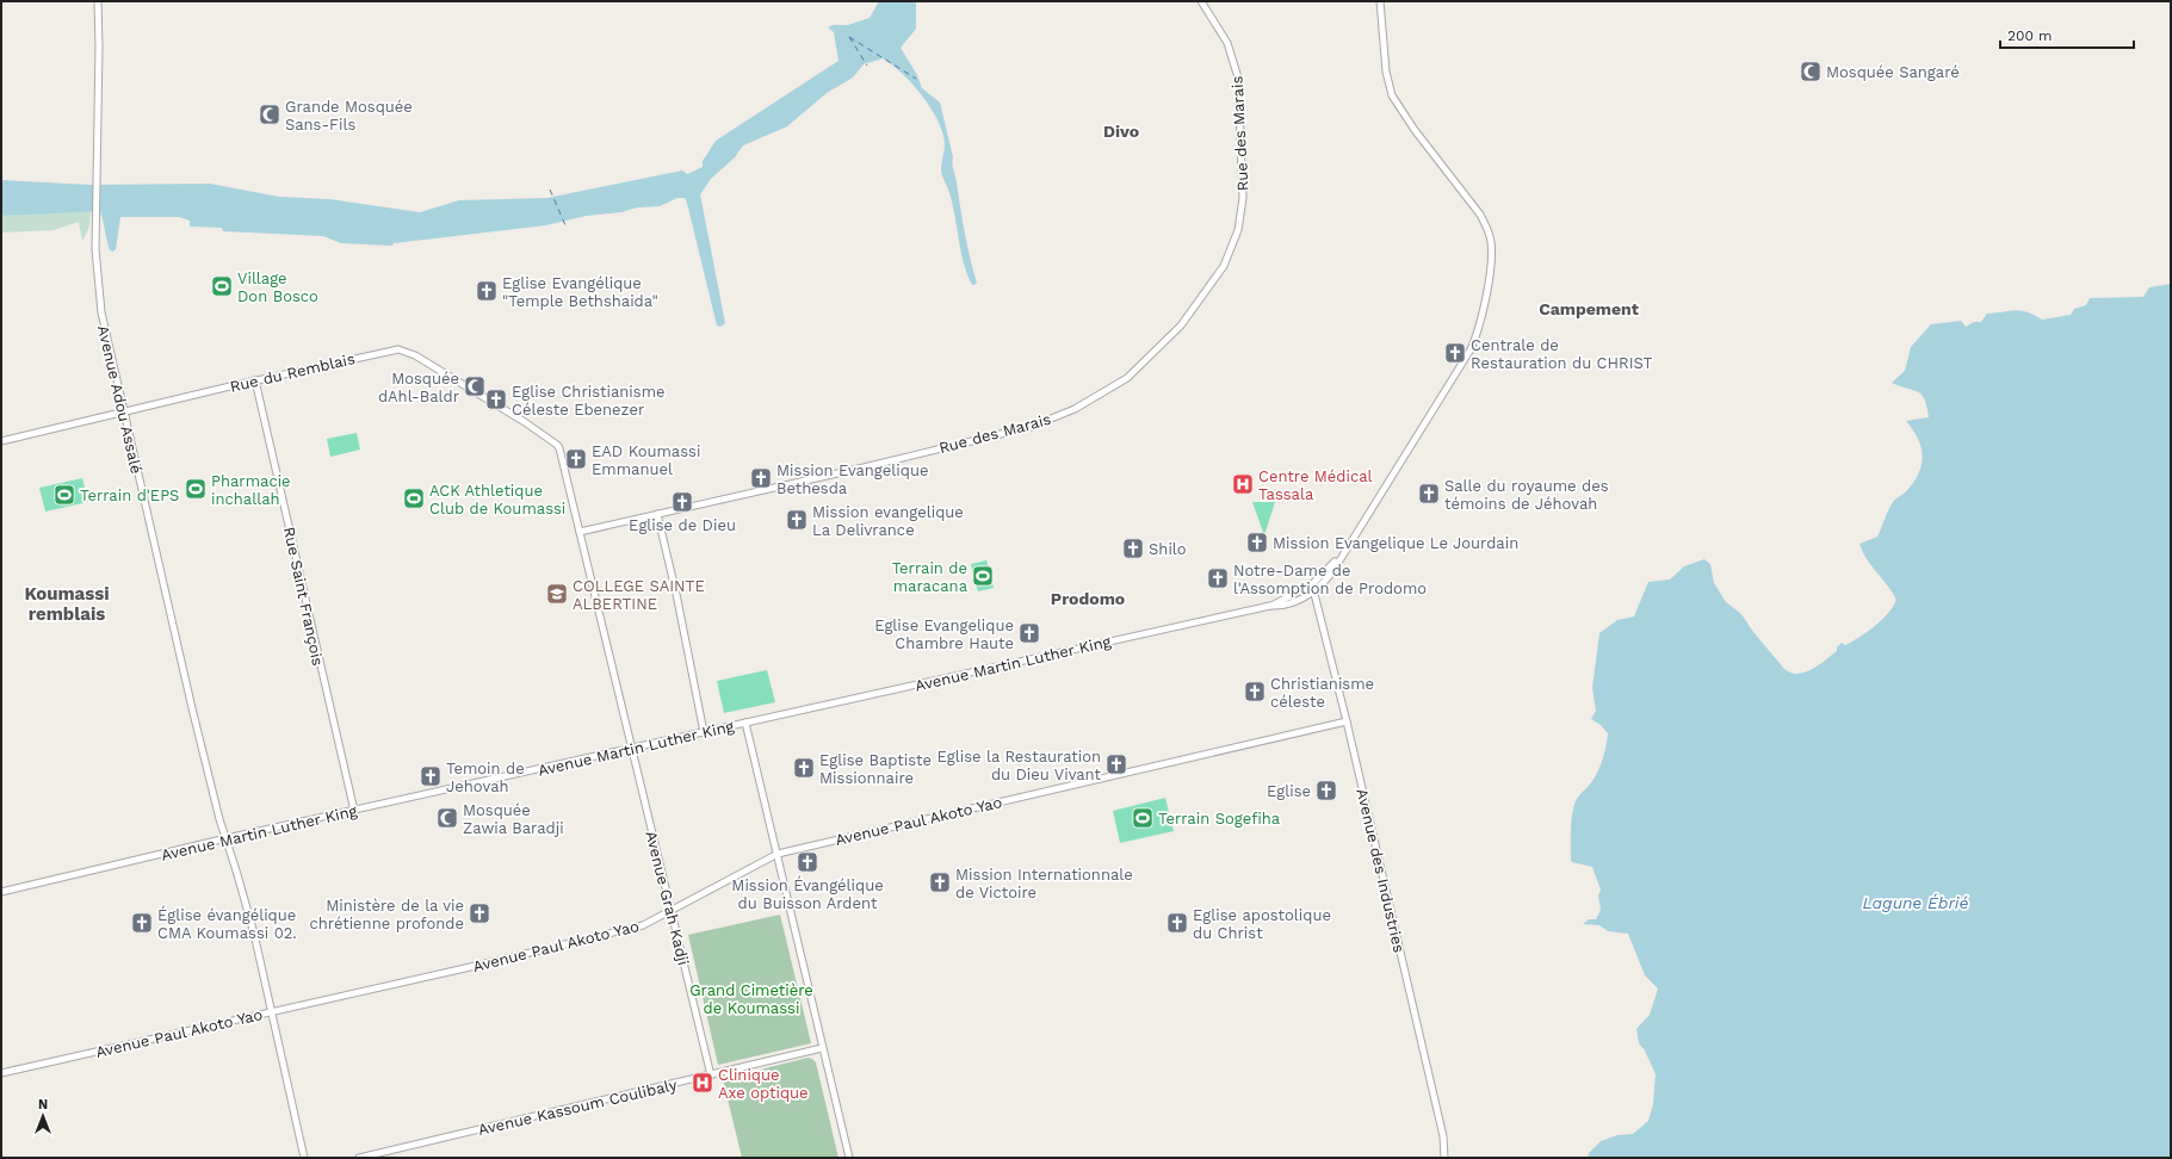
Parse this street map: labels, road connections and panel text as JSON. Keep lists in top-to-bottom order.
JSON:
{
  "streets": {
    "street": [
      "Rue des Marais",
      "Rue du Remblais",
      "Avenue Adou Assalé",
      "Rue Saint François",
      "Avenue Martin Luther King",
      "Avenue Paul Akoto Yao",
      "Avenue des Industries",
      "Avenue Grah Kadji",
      "Avenue Kassoum Coulibaly"
    ]
  },
  "crossings": [
    ["Rue des Marais", "Avenue Grah Kadji"],
    ["Rue du Remblais", "Avenue Adou Assalé"],
    ["Rue du Remblais", "Rue Saint François"],
    ["Rue du Remblais", "Avenue Grah Kadji"],
    ["Avenue Adou Assalé", "Avenue Martin Luther King"],
    ["Avenue Adou Assalé", "Avenue Paul Akoto Yao"],
    ["Rue Saint François", "Avenue Martin Luther King"],
    ["Avenue Martin Luther King", "Avenue des Industries"],
    ["Avenue Martin Luther King", "Avenue Grah Kadji"],
    ["Avenue Paul Akoto Yao", "Avenue des Industries"],
    ["Avenue Paul Akoto Yao", "Avenue Grah Kadji"],
    ["Avenue Grah Kadji", "Avenue Kassoum Coulibaly"]
  ],
  "districts": [
    "Divo",
    "Campement",
    "Koumassi remblais",
    "Prodomo"
  ],
  "water": ["Lagune Ébrié"],
  "parks": ["Grand Cimetière de Koumassi"],
  "places": {
    "mosque": [
      "Mosquée Sangaré",
      "Grande Mosquée Sans-Fils",
      "Mosquée dAhl-Baldr",
      "Mosquée Zawia Baradji"
    ],
    "sports": [
      "Village Don Bosco",
      "Pharmacie inchallah",
      "Terrain d'EPS",
      "ACK Athletique Club de Koumassi",
      "Terrain de maracana",
      "Terrain Sogefiha"
    ],
    "church": [
      "Eglise Evangélique \"Temple Bethshaida\"",
      "Centrale de Restauration du CHRIST",
      "Eglise Christianisme Céleste Ebenezer",
      "EAD Koumassi Emmanuel",
      "Mission Evangelique Bethesda",
      "Salle du royaume des témoins de Jéhovah",
      "Eglise de Dieu",
      "Mission evangelique La Delivrance",
      "Mission Evangelique Le Jourdain",
      "Shilo",
      "Notre-Dame de l'Assomption de Prodomo",
      "Eglise Evangelique Chambre Haute",
      "Christianisme céleste",
      "Eglise la Restauration du Dieu Vivant",
      "Eglise Baptiste Missionnaire",
      "Temoin de Jehovah",
      "Eglise",
      "Mission Évangélique du Buisson Ardent",
      "Mission Internationnale de Victoire",
      "Ministère de la vie chrétienne profonde",
      "Église évangélique CMA Koumassi 02.",
      "Eglise apostolique du Christ"
    ],
    "hospital": ["Centre Médical Tassala", "Clinique Axe optique"],
    "school or university": ["COLLEGE SAINTE ALBERTINE"]
  },
  "scale_bar": "200 m",
  "north": "top"
}
